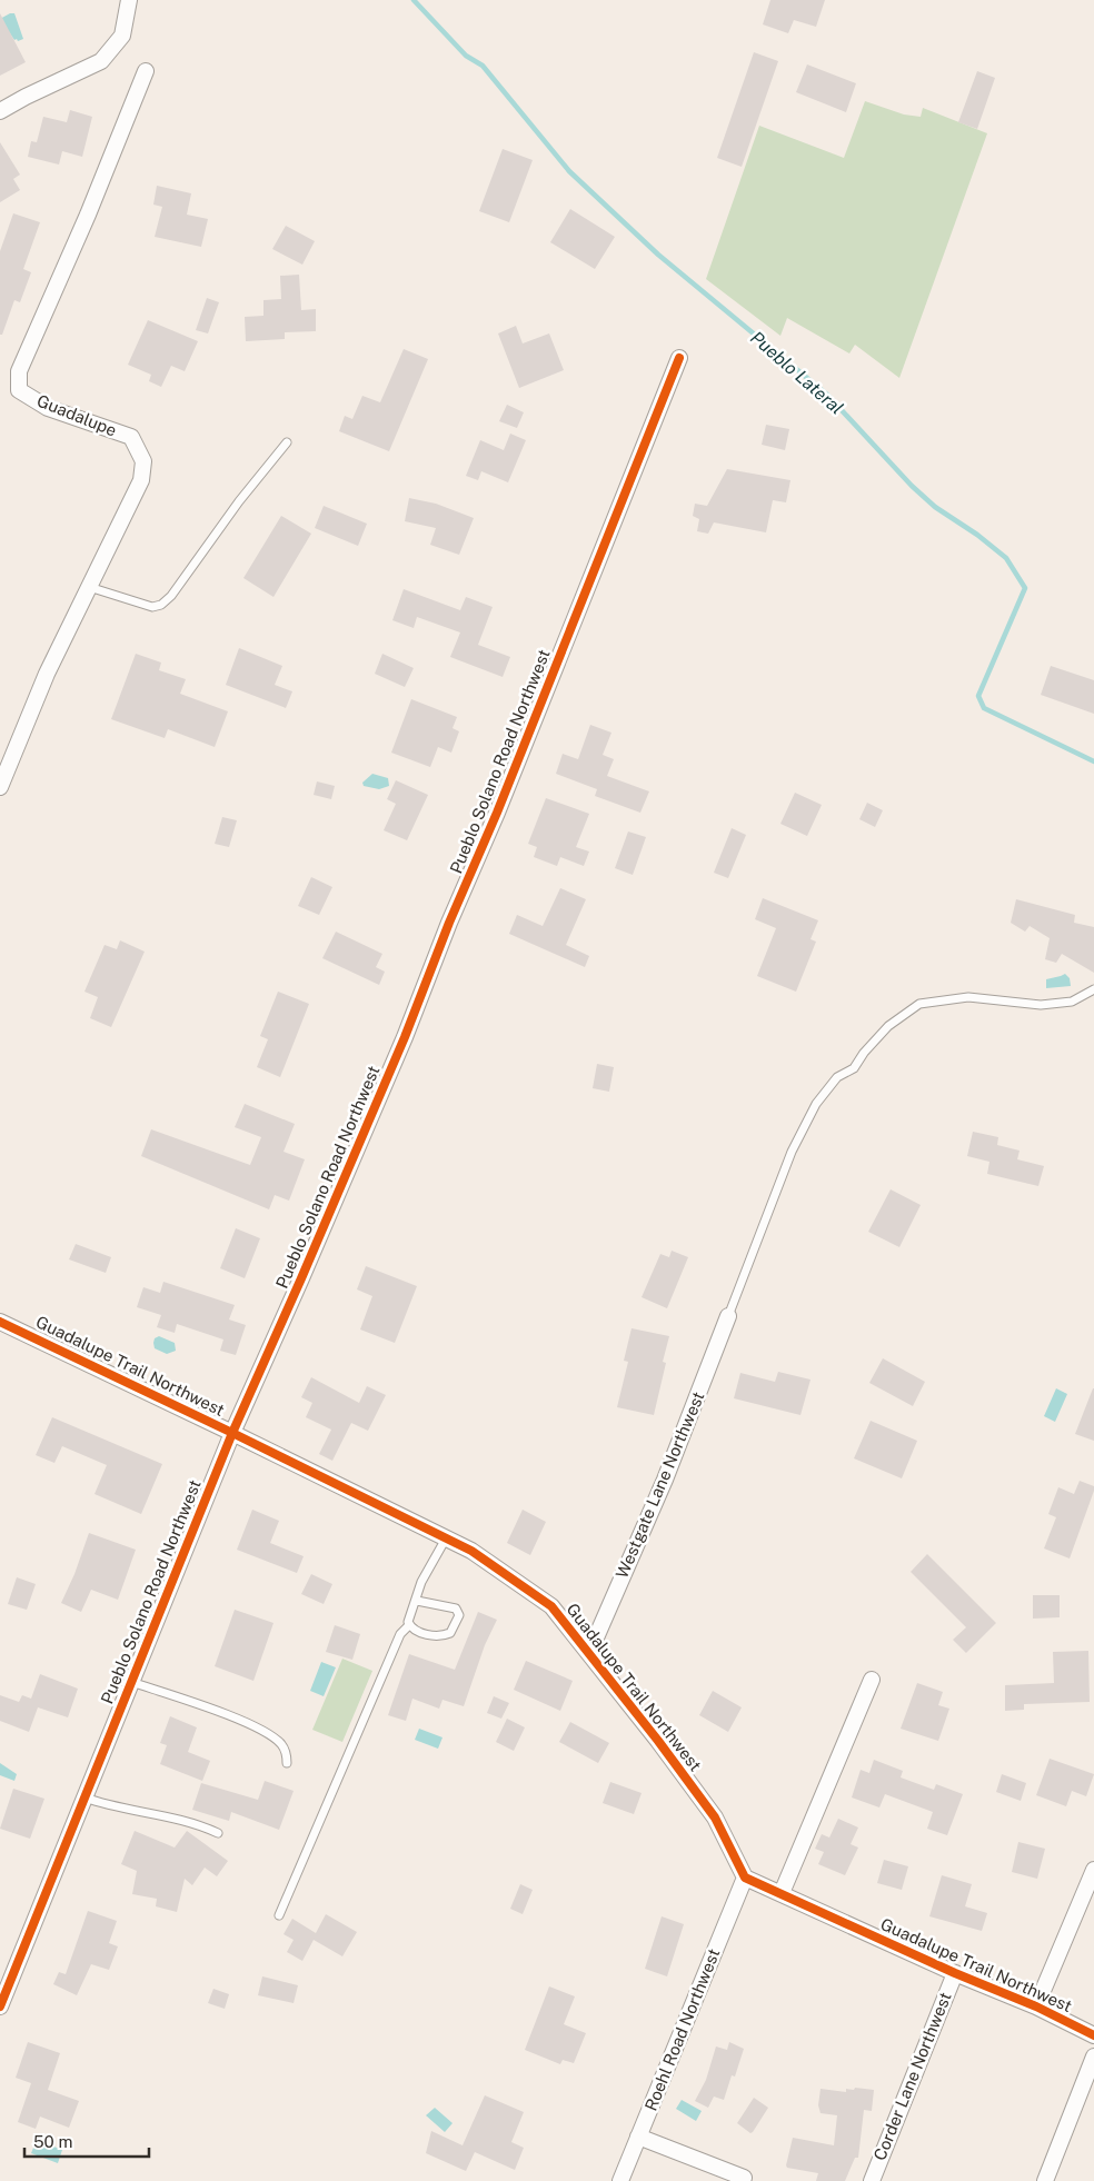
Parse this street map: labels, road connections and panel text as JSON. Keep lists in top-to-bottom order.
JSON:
{
  "streets": {
    "street": [
      "Guadalupe",
      "Pueblo Solano Road Northwest",
      "Guadalupe Trail Northwest",
      "Westgate Lane Northwest",
      "Roehl Road Northwest",
      "Corder Lane Northwest"
    ]
  },
  "crossings": [
    ["Pueblo Solano Road Northwest", "Guadalupe Trail Northwest"],
    ["Guadalupe Trail Northwest", "Westgate Lane Northwest"],
    ["Guadalupe Trail Northwest", "Roehl Road Northwest"],
    ["Guadalupe Trail Northwest", "Corder Lane Northwest"]
  ],
  "water": ["Pueblo Lateral"],
  "scale_bar": "50 m"
}
